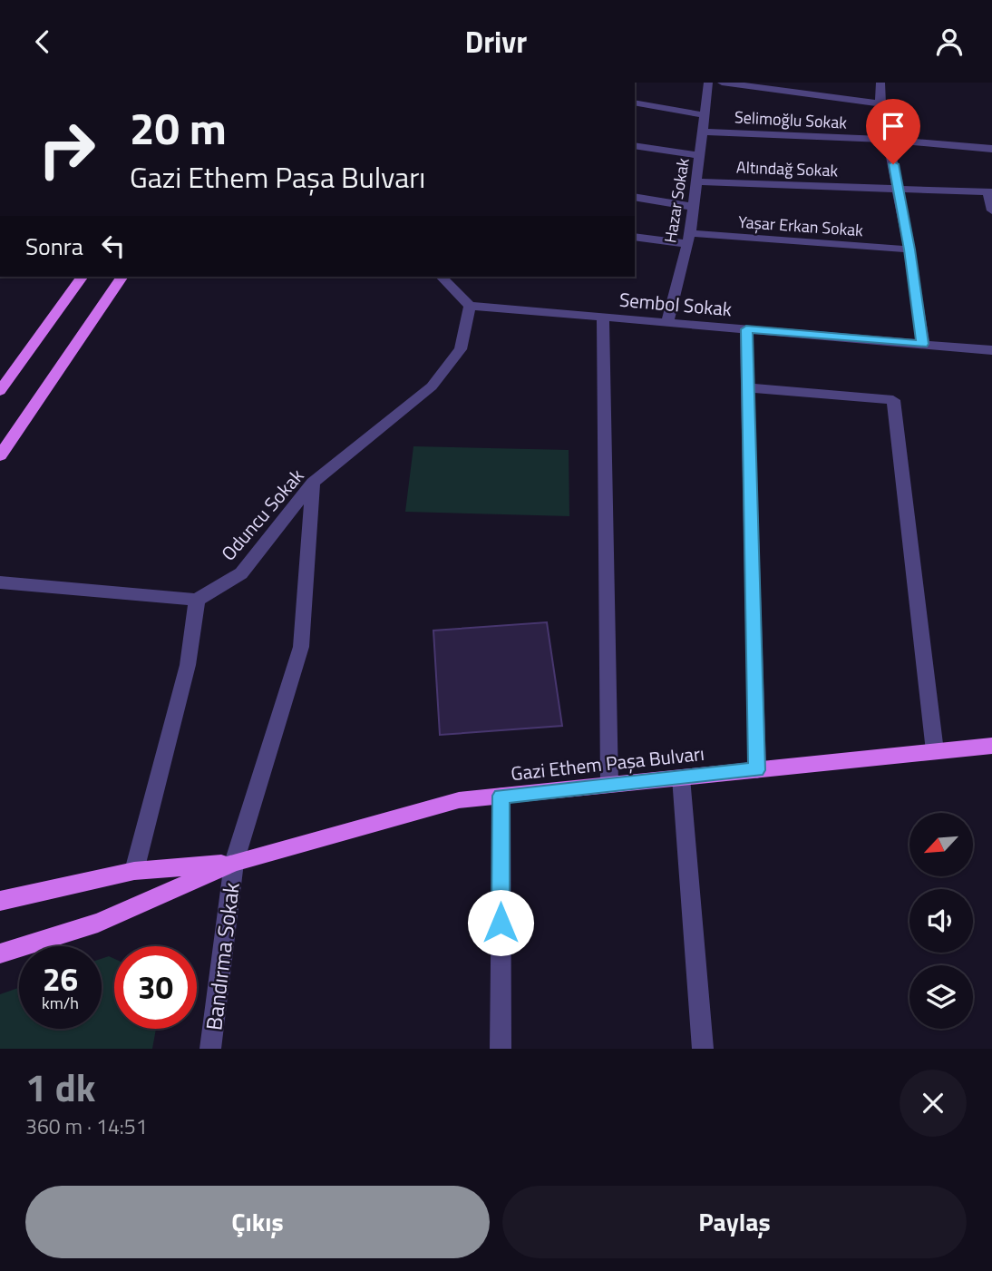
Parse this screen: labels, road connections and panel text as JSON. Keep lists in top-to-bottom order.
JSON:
{
  "streets": {
    "main road": ["Gazi Ethem Paşa Bulvarı"],
    "street": [
      "Selimoğlu Sokak",
      "Altındağ Sokak",
      "Hazar Sokak",
      "Yaşar Erkan Sokak",
      "Sembol Sokak",
      "Oduncu Sokak",
      "Bandırma Sokak"
    ]
  },
  "crossings": [
    ["Selimoğlu Sokak", "Hazar Sokak"],
    ["Altındağ Sokak", "Hazar Sokak"],
    ["Hazar Sokak", "Yaşar Erkan Sokak"],
    ["Hazar Sokak", "Sembol Sokak"],
    ["Sembol Sokak", "Oduncu Sokak"],
    ["Oduncu Sokak", "Bandırma Sokak"],
    ["Gazi Ethem Paşa Bulvarı", "Bandırma Sokak"]
  ],
  "north": "bottom left",
  "page": {
    "header": "Drivr",
    "turn": ["20 m", "Gazi Ethem Paşa Bulvarı"],
    "then": "Sonra",
    "speed": "26 km/h",
    "limit": "30",
    "heading": ["1 dk", "360 m · 14:51"],
    "buttons": ["Çıkış", "Paylaş"]
  }
}
